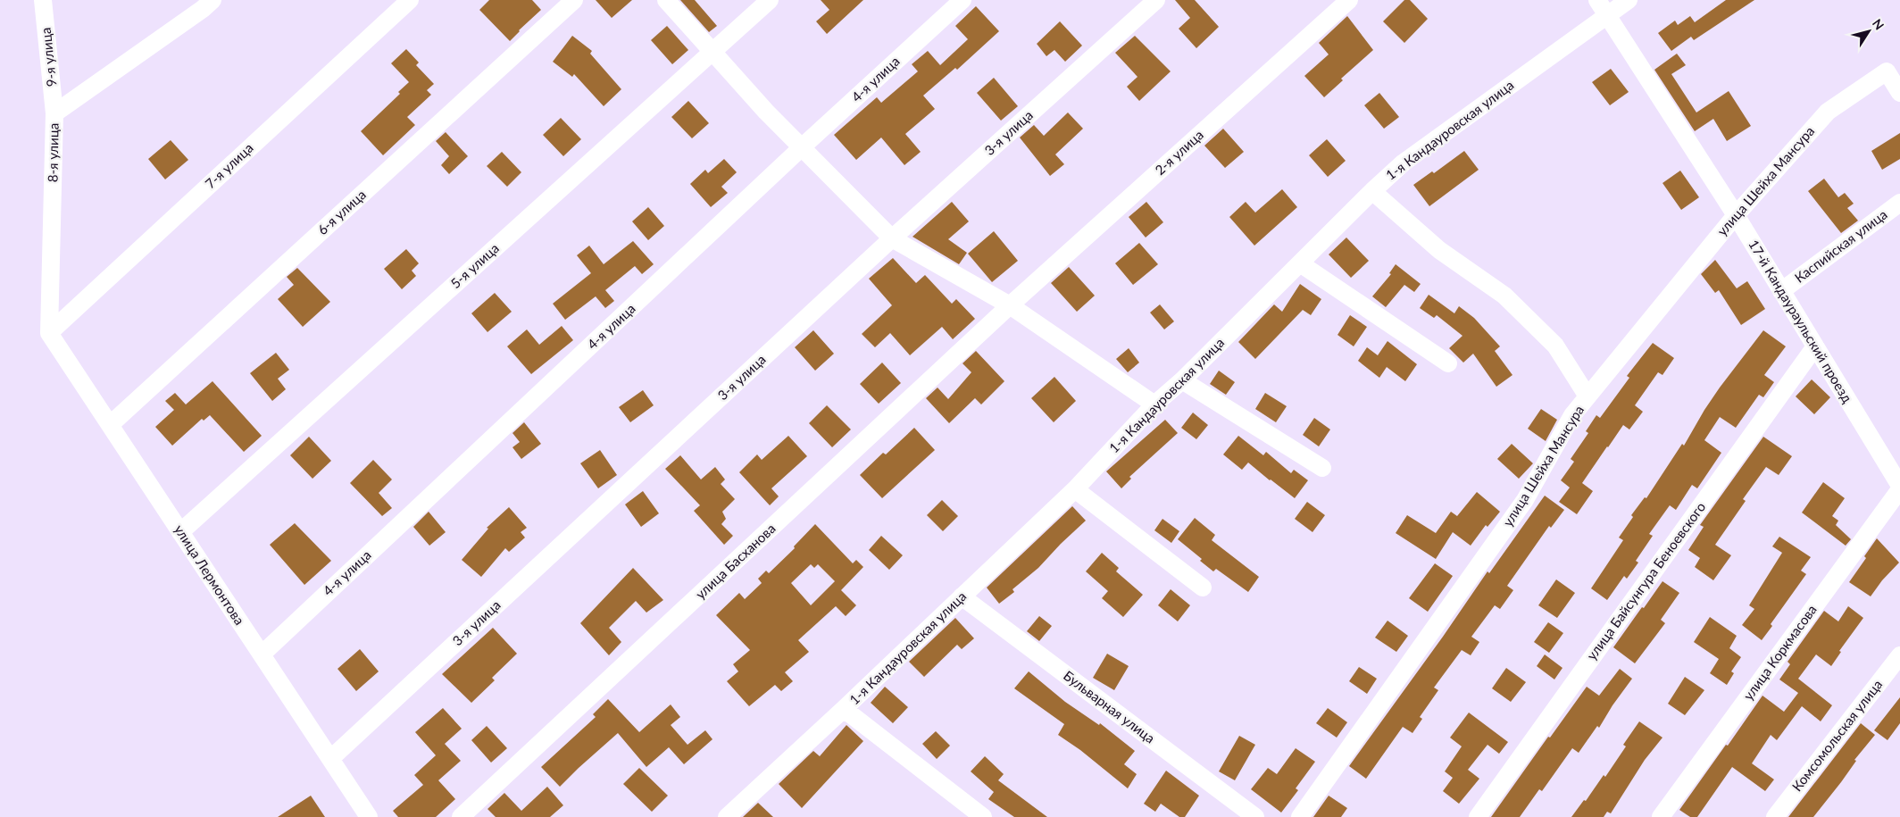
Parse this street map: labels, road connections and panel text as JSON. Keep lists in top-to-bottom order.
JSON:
{
  "streets": {
    "street": [
      "9-я улица",
      "4-я улица",
      "1-я Кандауровская улица",
      "3-я улица",
      "8-я улица",
      "2-я улица",
      "7-я улица",
      "улица Шейха Мансура",
      "6-я улица",
      "Каспийская улица",
      "5-я улица",
      "17-й Кандаураульский проезд",
      "улица Басханова",
      "улица Лермонтова",
      "улица Байсунгура Беноевского",
      "улица Коркмасова",
      "Бульварная улица",
      "Комсомольская улица"
    ]
  },
  "crossings": [
    ["9-я улица", "8-я улица"],
    ["4-я улица", "улица Лермонтова"],
    ["1-я Кандауровская улица", "17-й Кандаураульский проезд"],
    ["1-я Кандауровская улица", "Бульварная улица"],
    ["3-я улица", "улица Лермонтова"],
    ["8-я улица", "7-я улица"],
    ["8-я улица", "улица Лермонтова"],
    ["2-я улица", "улица Басханова"],
    ["7-я улица", "улица Лермонтова"],
    ["улица Шейха Мансура", "17-й Кандаураульский проезд"],
    ["6-я улица", "улица Лермонтова"],
    ["Каспийская улица", "17-й Кандаураульский проезд"],
    ["5-я улица", "улица Лермонтова"],
    ["17-й Кандаураульский проезд", "улица Байсунгура Беноевского"]
  ],
  "north": "top right"
}
